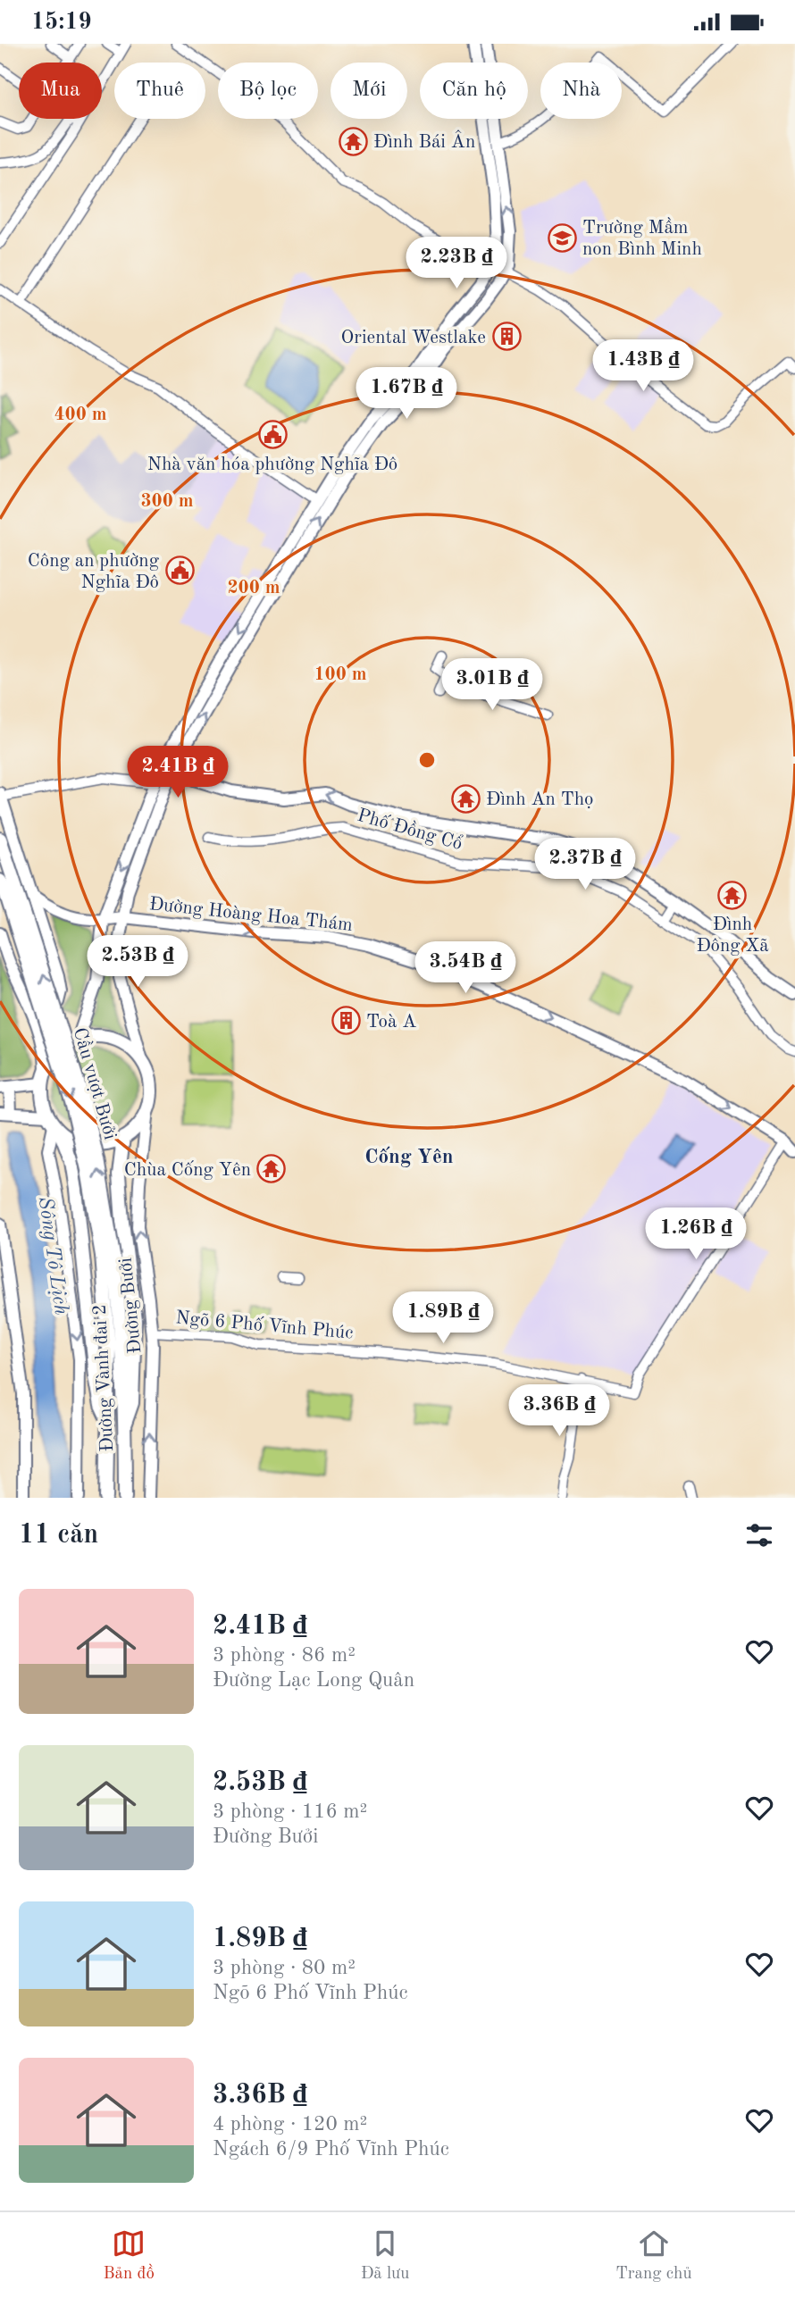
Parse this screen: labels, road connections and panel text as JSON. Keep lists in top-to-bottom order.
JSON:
{
  "streets": {
    "highway": ["Cầu vượt Bưởi", "Đường Vành đai 2"],
    "main road": ["Đường Hoàng Hoa Thám", "Đường Bưởi"],
    "street": ["Phố Đồng Cổ", "Ngõ 6 Phố Vĩnh Phúc"]
  },
  "crossings": [
    ["Đường Hoàng Hoa Thám", "Ngõ 6 Phố Vĩnh Phúc"],
    ["Cầu vượt Bưởi", "Đường Vành đai 2"],
    ["Đường Bưởi", "Ngõ 6 Phố Vĩnh Phúc"]
  ],
  "one_way": ["Đường Hoàng Hoa Thám"],
  "districts": ["Cống Yên"],
  "water": ["Sông Tô Lịch"],
  "places": {
    "temple": [
      "Đình Bái Ân",
      "Đình An Thọ",
      "Đình Đông Xã",
      "Chùa Cống Yên"
    ],
    "school or university": ["Trường Mầm non Bình Minh"],
    "building": ["Oriental Westlake", "Toà A"],
    "public building": ["Nhà văn hóa phường Nghĩa Đô", "Công an phường Nghĩa Đô"]
  },
  "page": {
    "status": "15:19",
    "chip": [
      "Mua",
      "Thuê",
      "Bộ lọc",
      "Mới",
      "Căn hộ",
      "Nhà"
    ],
    "price": [
      "2.23B ₫",
      "1.43B ₫",
      "1.67B ₫",
      "3.01B ₫",
      "2.41B ₫",
      "2.37B ₫",
      "2.53B ₫",
      "3.54B ₫",
      "1.26B ₫",
      "1.89B ₫",
      "3.36B ₫"
    ],
    "heading": "11 căn",
    "list": [
      {
        "name": "2.41B ₫",
        "note": "3 phòng · 86 m² · Đường Lạc Long Quân"
      },
      {
        "name": "2.53B ₫",
        "note": "3 phòng · 116 m² · Đường Bưởi"
      },
      {
        "name": "1.89B ₫",
        "note": "3 phòng · 80 m² · Ngõ 6 Phố Vĩnh Phúc"
      },
      {
        "name": "3.36B ₫",
        "note": "4 phòng · 120 m² · Ngách 6/9 Phố Vĩnh Phúc"
      }
    ],
    "tabs": ["Bản đồ", "Đã lưu", "Trang chủ"]
  },
  "rings": [
    "400 m",
    "300 m",
    "200 m",
    "100 m"
  ]
}
